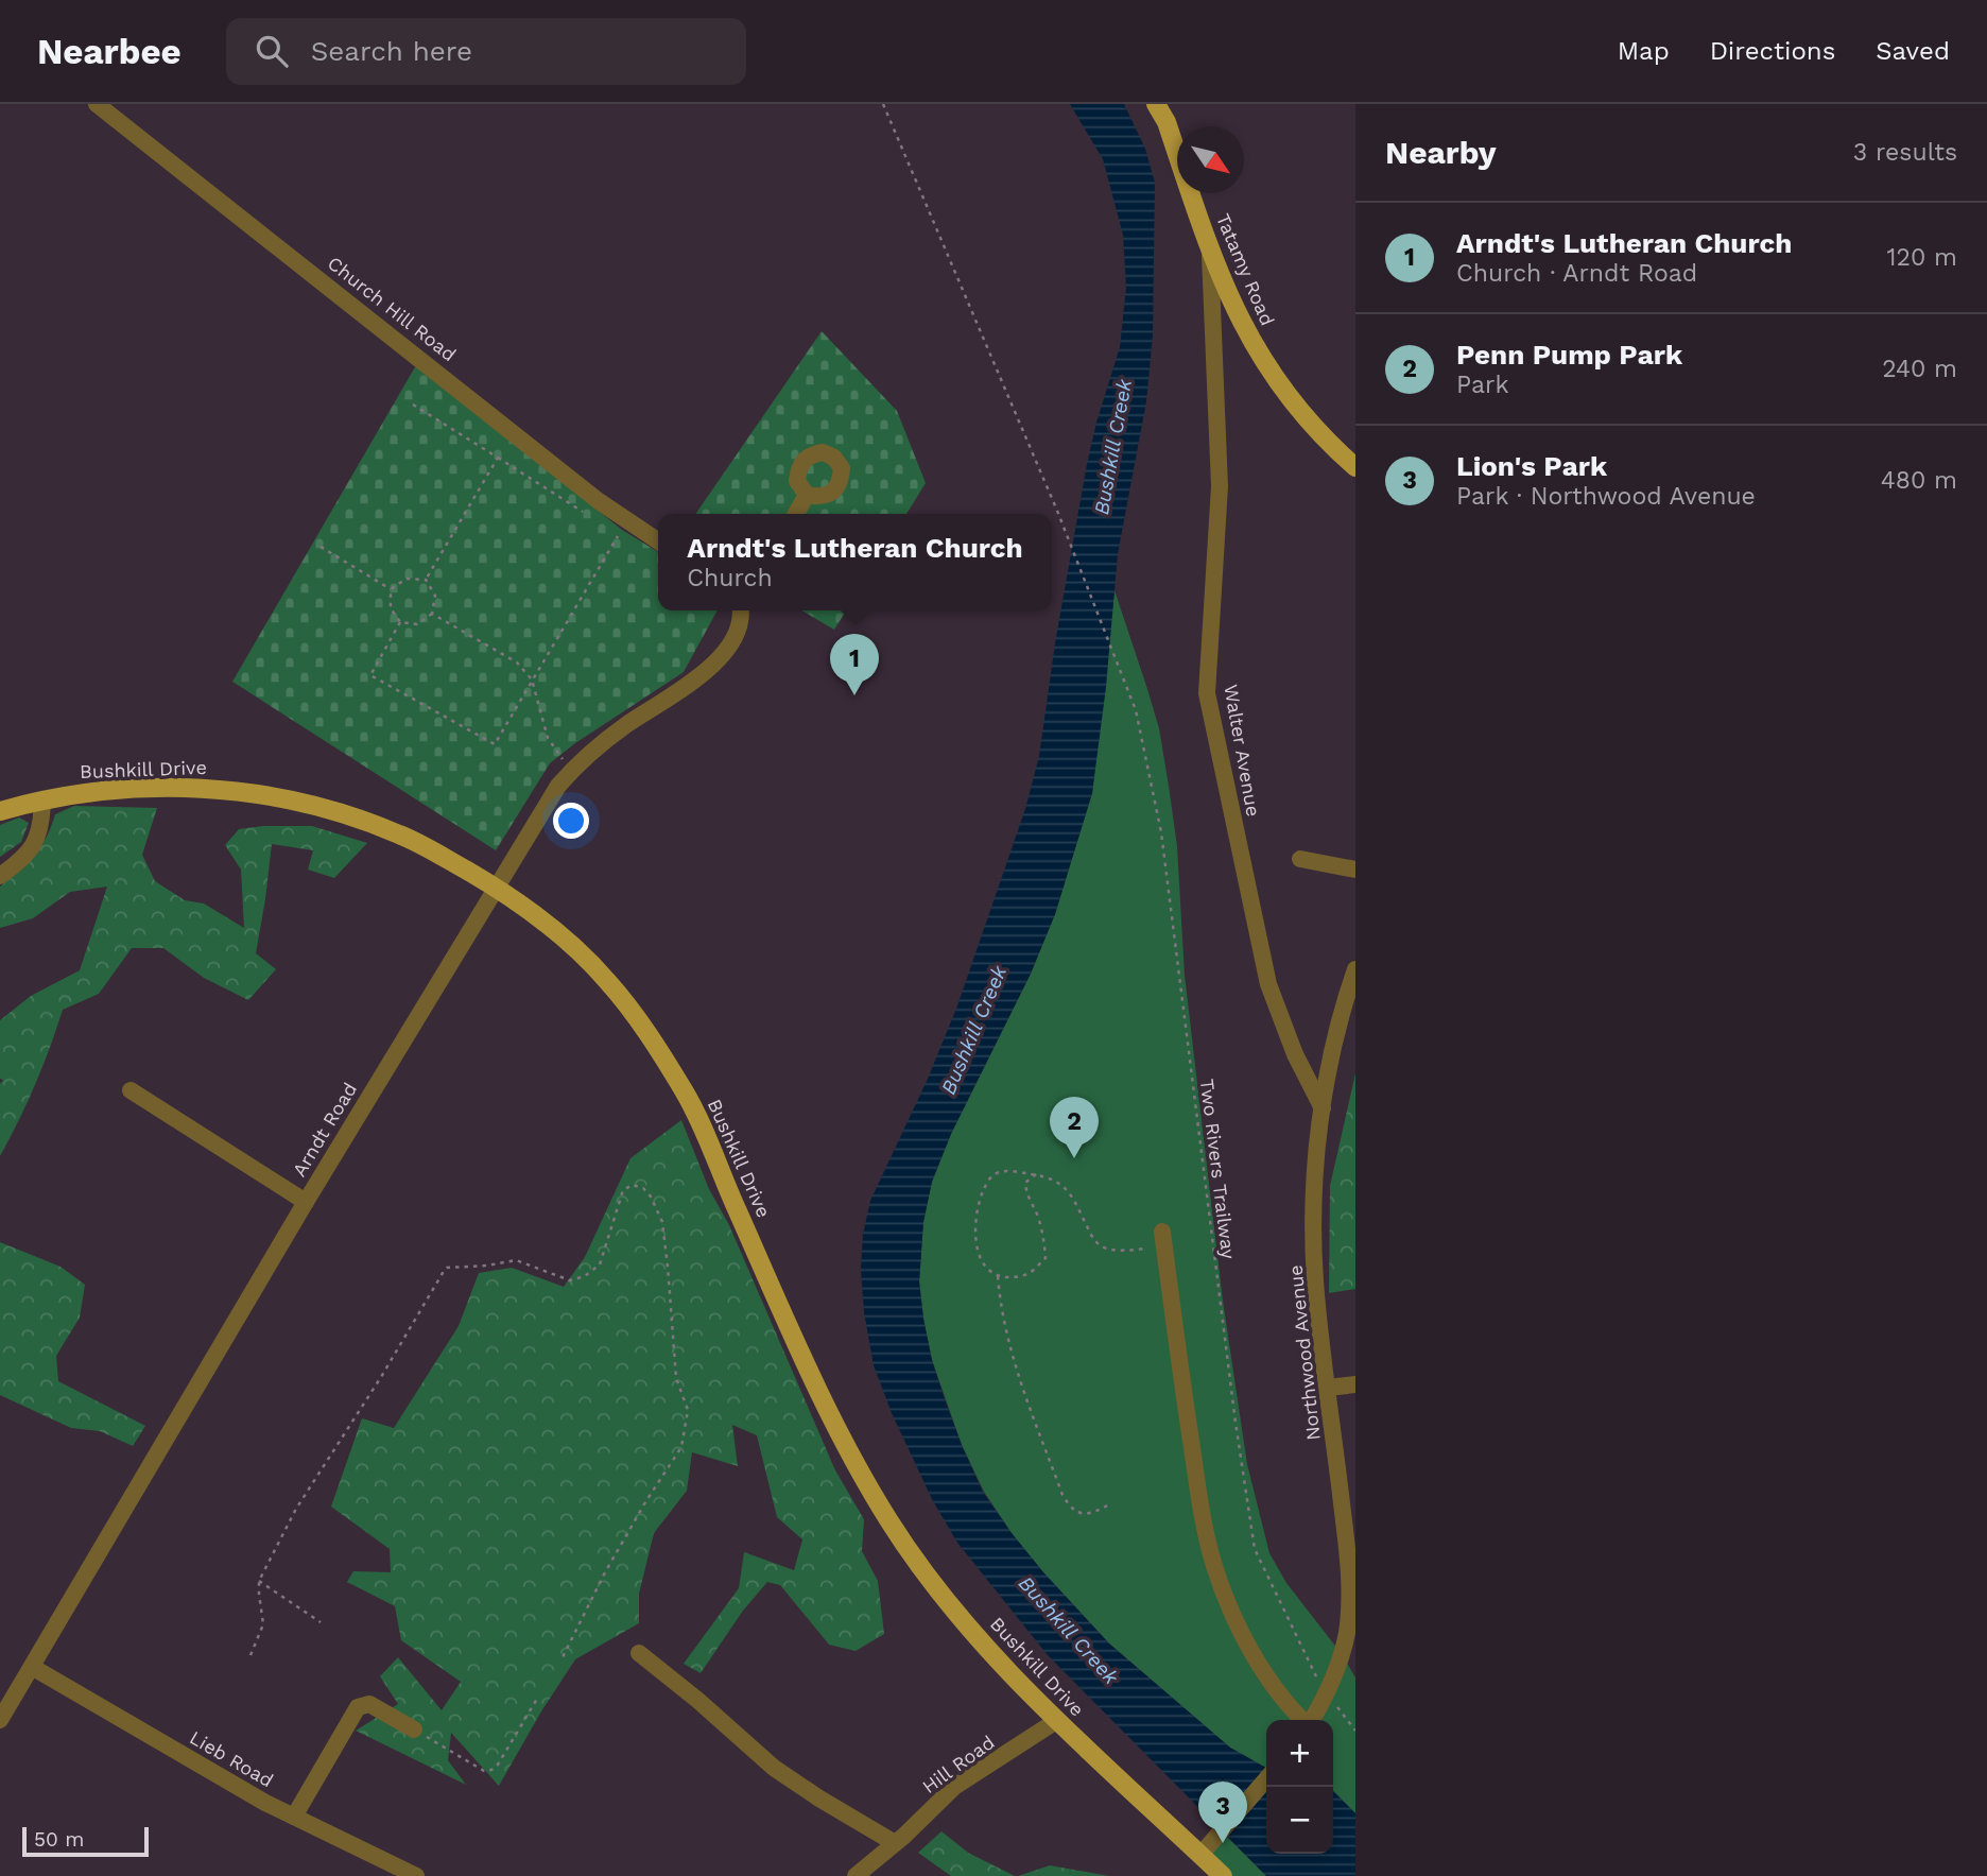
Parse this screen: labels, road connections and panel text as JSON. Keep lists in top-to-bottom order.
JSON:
{
  "streets": {
    "main road": ["Tatamy Road", "Bushkill Drive"],
    "street": [
      "Church Hill Road",
      "Walter Avenue",
      "Arndt Road",
      "Northwood Avenue",
      "Lieb Road",
      "Hill Road"
    ],
    "path": ["Two Rivers Trailway"]
  },
  "crossings": [
    ["Tatamy Road", "Walter Avenue"],
    ["Walter Avenue", "Northwood Avenue"],
    ["Bushkill Drive", "Arndt Road"],
    ["Bushkill Drive", "Hill Road"],
    ["Arndt Road", "Lieb Road"]
  ],
  "water": ["Bushkill Creek"],
  "scale_bar": "50 m",
  "north": "bottom right",
  "page": {
    "header": "Nearbee",
    "search": "Search here",
    "nav": ["Map", "Directions", "Saved"],
    "heading": ["Nearby", "3 results"],
    "list": [
      {
        "mark": "1",
        "name": "Arndt's Lutheran Church",
        "note": "Church · Arndt Road",
        "value": "120 m"
      },
      {
        "mark": "2",
        "name": "Penn Pump Park",
        "note": "Park",
        "value": "240 m"
      },
      {
        "mark": "3",
        "name": "Lion's Park",
        "note": "Park · Northwood Avenue",
        "value": "480 m"
      }
    ],
    "popup": ["Arndt's Lutheran Church", "Church"],
    "pins": ["1", "2", "3"],
    "map_buttons": ["+", "−"],
    "scale": "50 m"
  }
}
